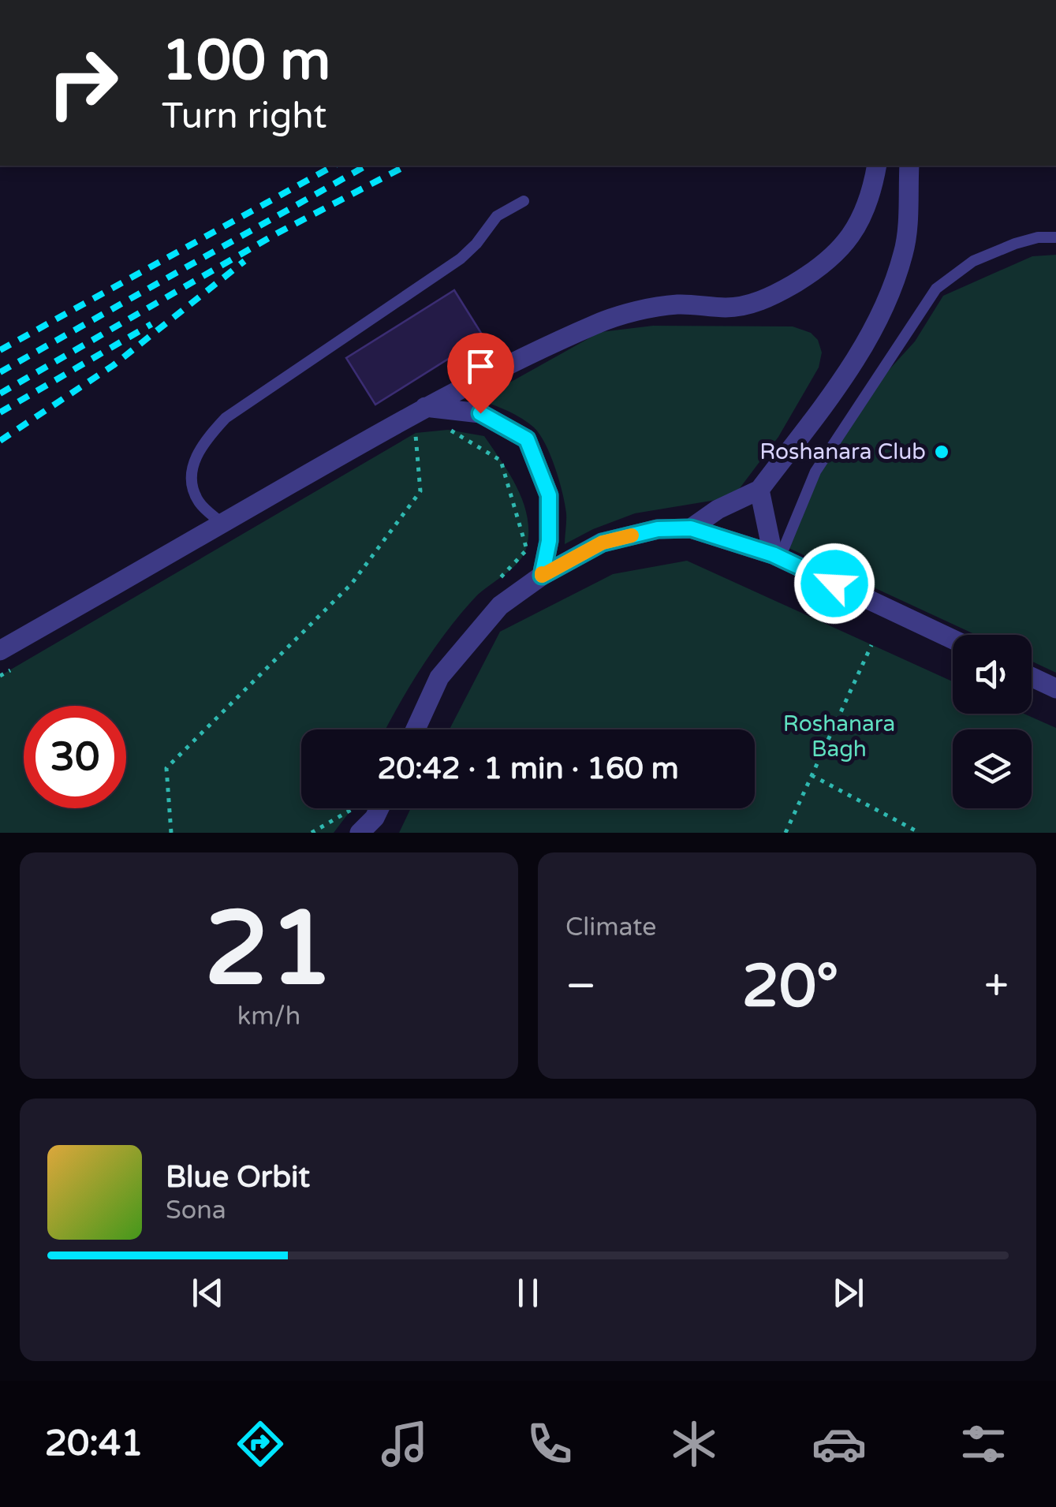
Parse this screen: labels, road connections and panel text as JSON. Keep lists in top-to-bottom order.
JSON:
{
  "parks": ["Roshanara Bagh"],
  "places": ["Roshanara Club"],
  "page": {
    "turn": ["100 m", "Turn right"],
    "limit": "30",
    "trip": "20:42 · 1 min · 160 m",
    "tile": [
      ["21", "km/h"],
      "Climate"
    ],
    "heat": ["−", "20°", "+"],
    "song": ["Blue Orbit", "Sona"],
    "tabs": "20:41"
  }
}
